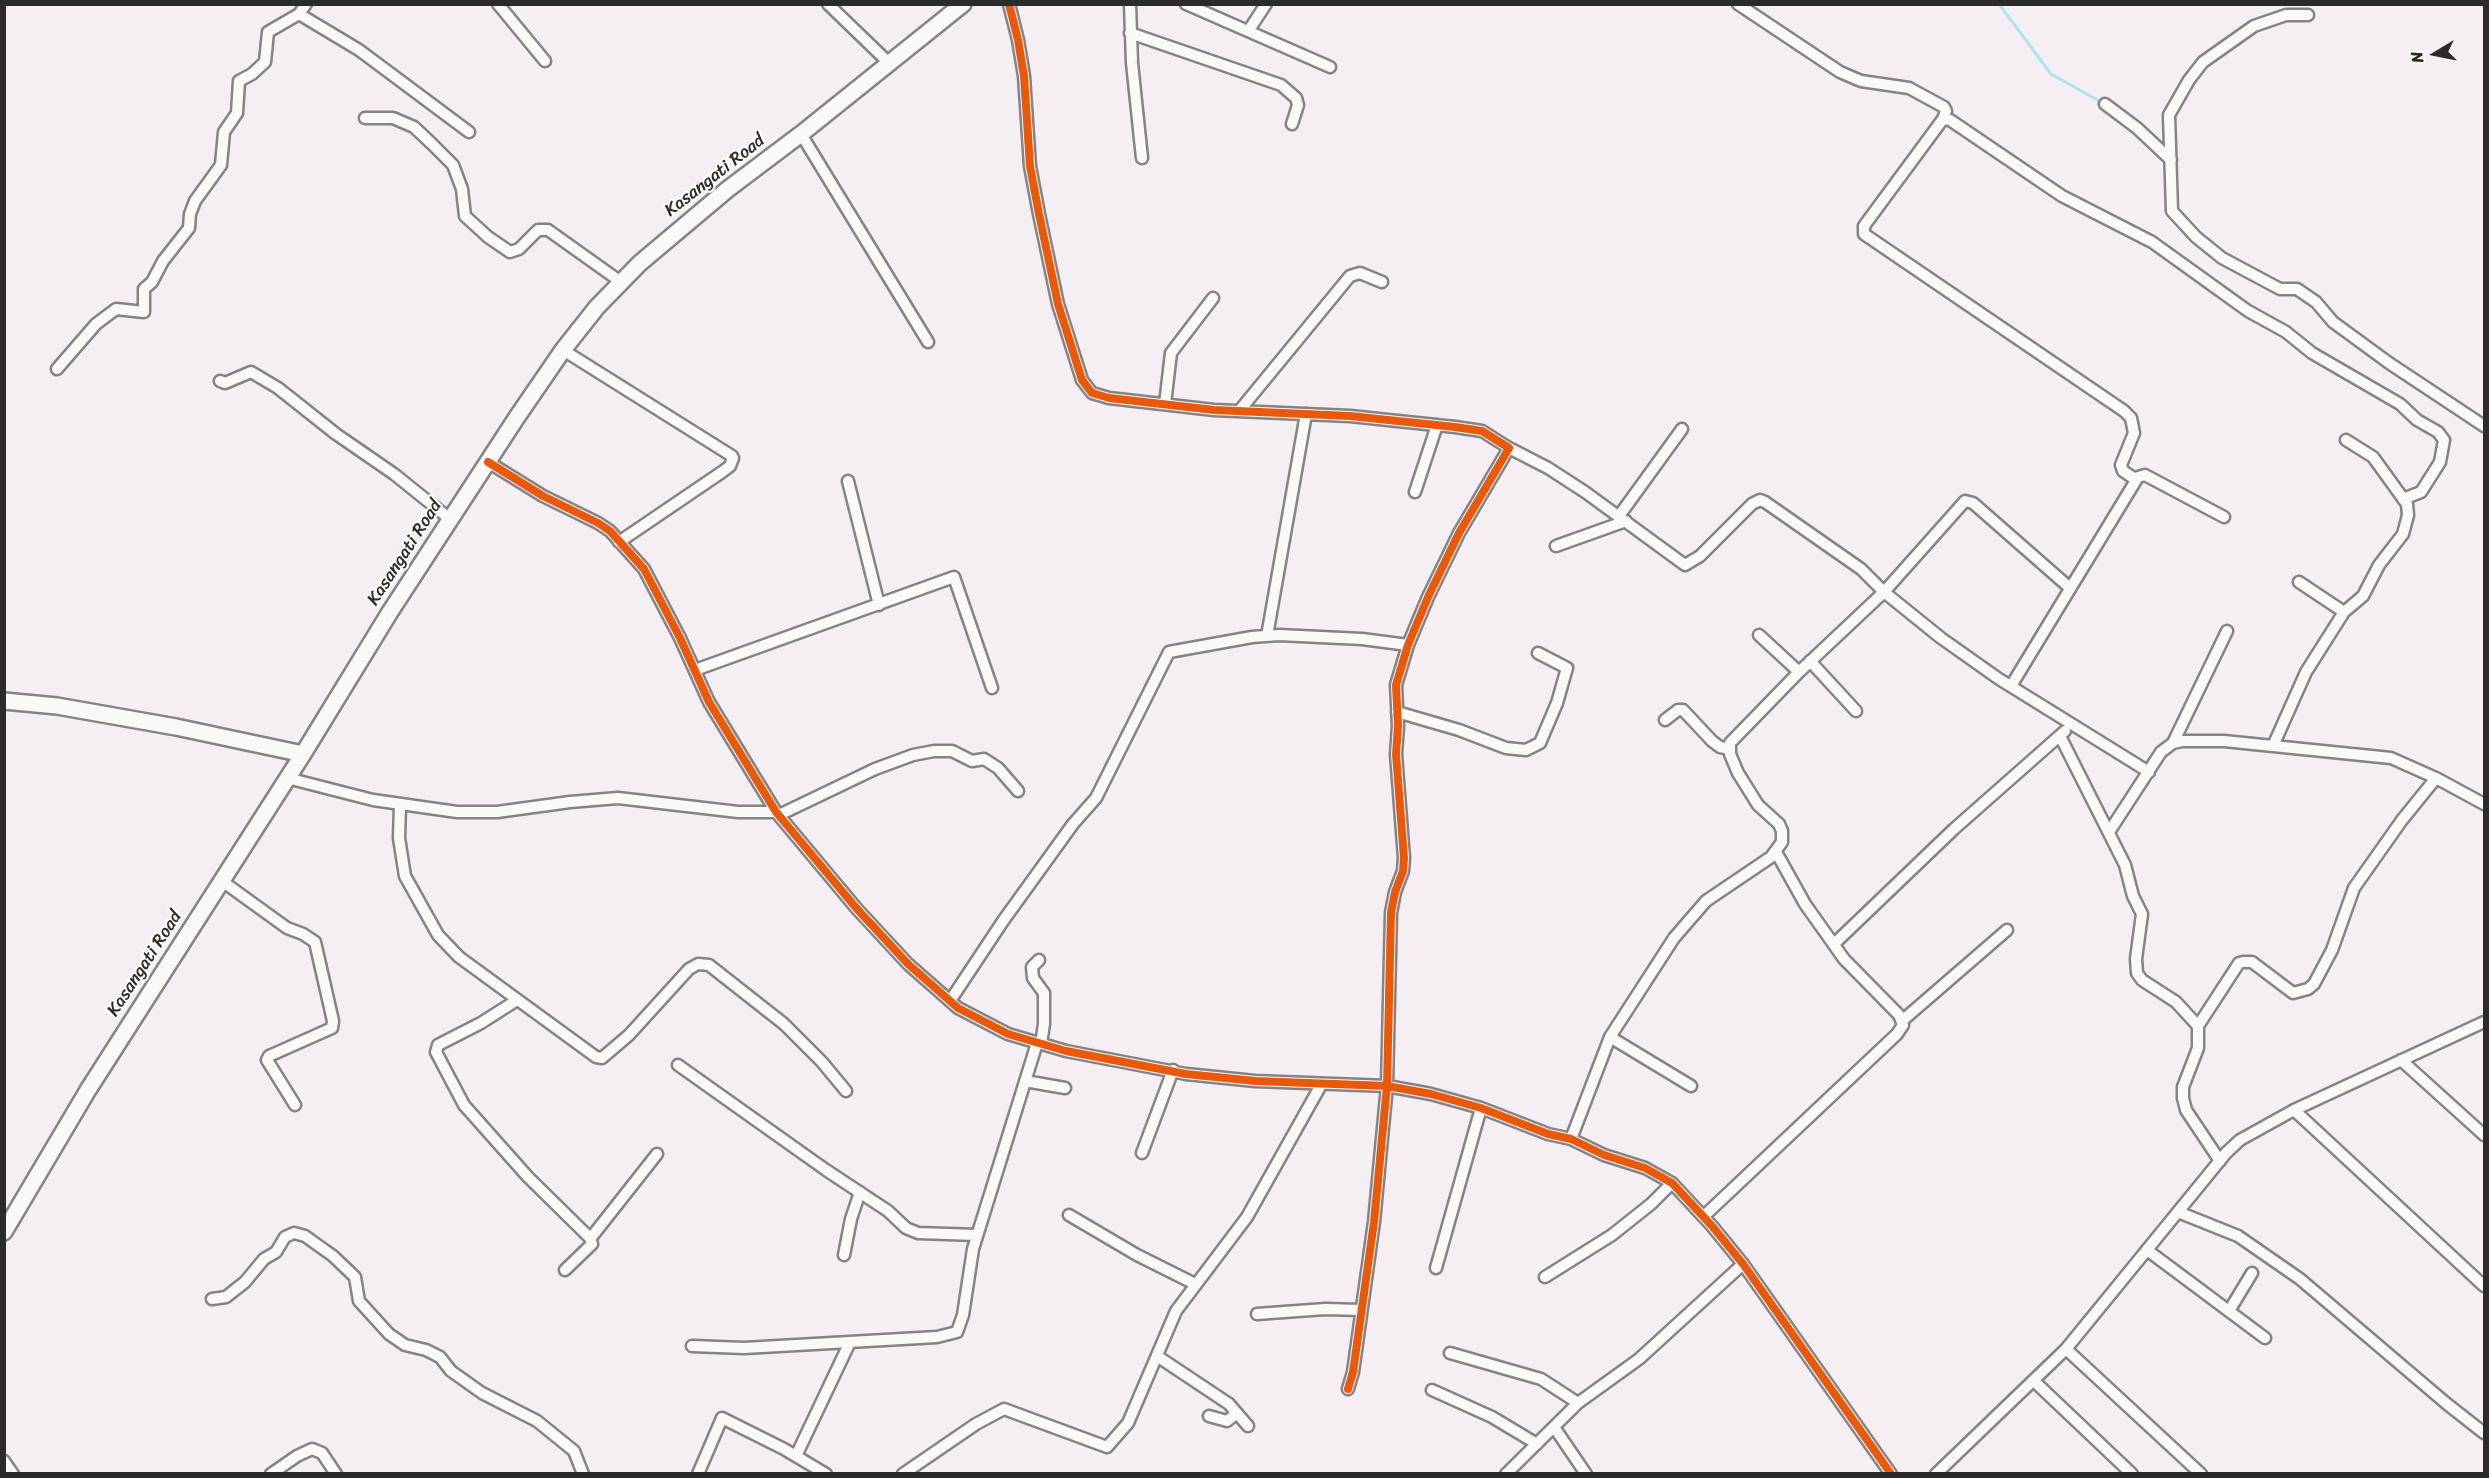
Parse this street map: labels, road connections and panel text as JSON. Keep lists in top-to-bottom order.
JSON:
{
  "streets": {
    "street": ["Kasangati Road"]
  },
  "north": "left"
}
